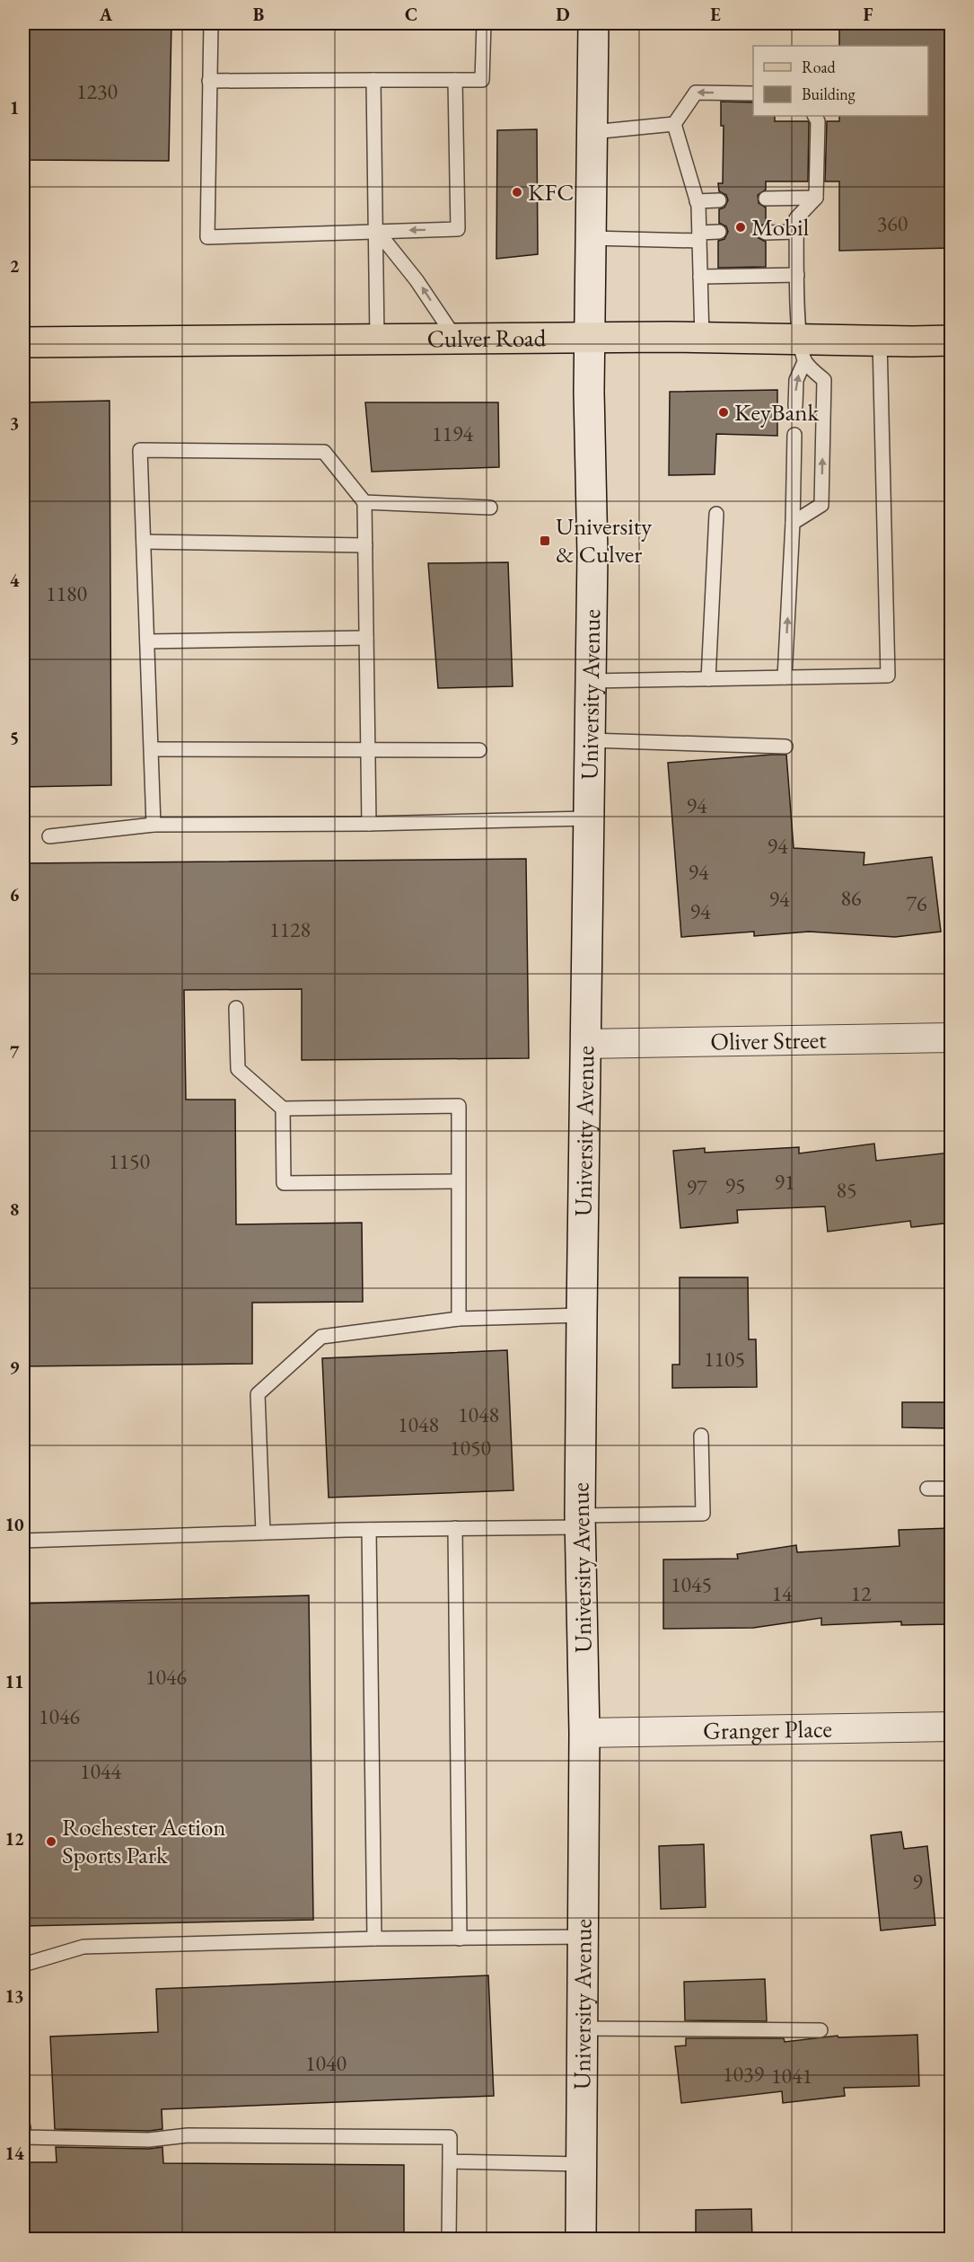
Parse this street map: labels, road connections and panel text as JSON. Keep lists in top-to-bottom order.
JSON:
{
  "streets": {
    "main road": ["Culver Road", "University Avenue"],
    "street": ["Oliver Street", "Granger Place"]
  },
  "crossings": [
    ["Culver Road", "University Avenue"],
    ["University Avenue", "Oliver Street"],
    ["University Avenue", "Granger Place"]
  ],
  "places": {
    "other": [
      "KFC",
      "Mobil",
      "KeyBank",
      "Rochester Action Sports Park"
    ],
    "transit": ["University & Culver"]
  },
  "house_numbers": [
    "1230",
    "360",
    "1194",
    "1180",
    "94",
    "94",
    "94",
    "86",
    "94",
    "76",
    "94",
    "1128",
    "1150",
    "91",
    "95",
    "97",
    "85",
    "1105",
    "1048",
    "1048",
    "1050",
    "1045",
    "14",
    "12",
    "1046",
    "1046",
    "1044",
    "9",
    "1040",
    "1039",
    "1041"
  ],
  "legend": ["Road", "Building"],
  "grid": {
    "columns": [
      "A",
      "B",
      "C",
      "D",
      "E",
      "F"
    ],
    "rows": [
      "1",
      "2",
      "3",
      "4",
      "5",
      "6",
      "7",
      "8",
      "9",
      "10",
      "11",
      "12",
      "13",
      "14"
    ]
  }
}
